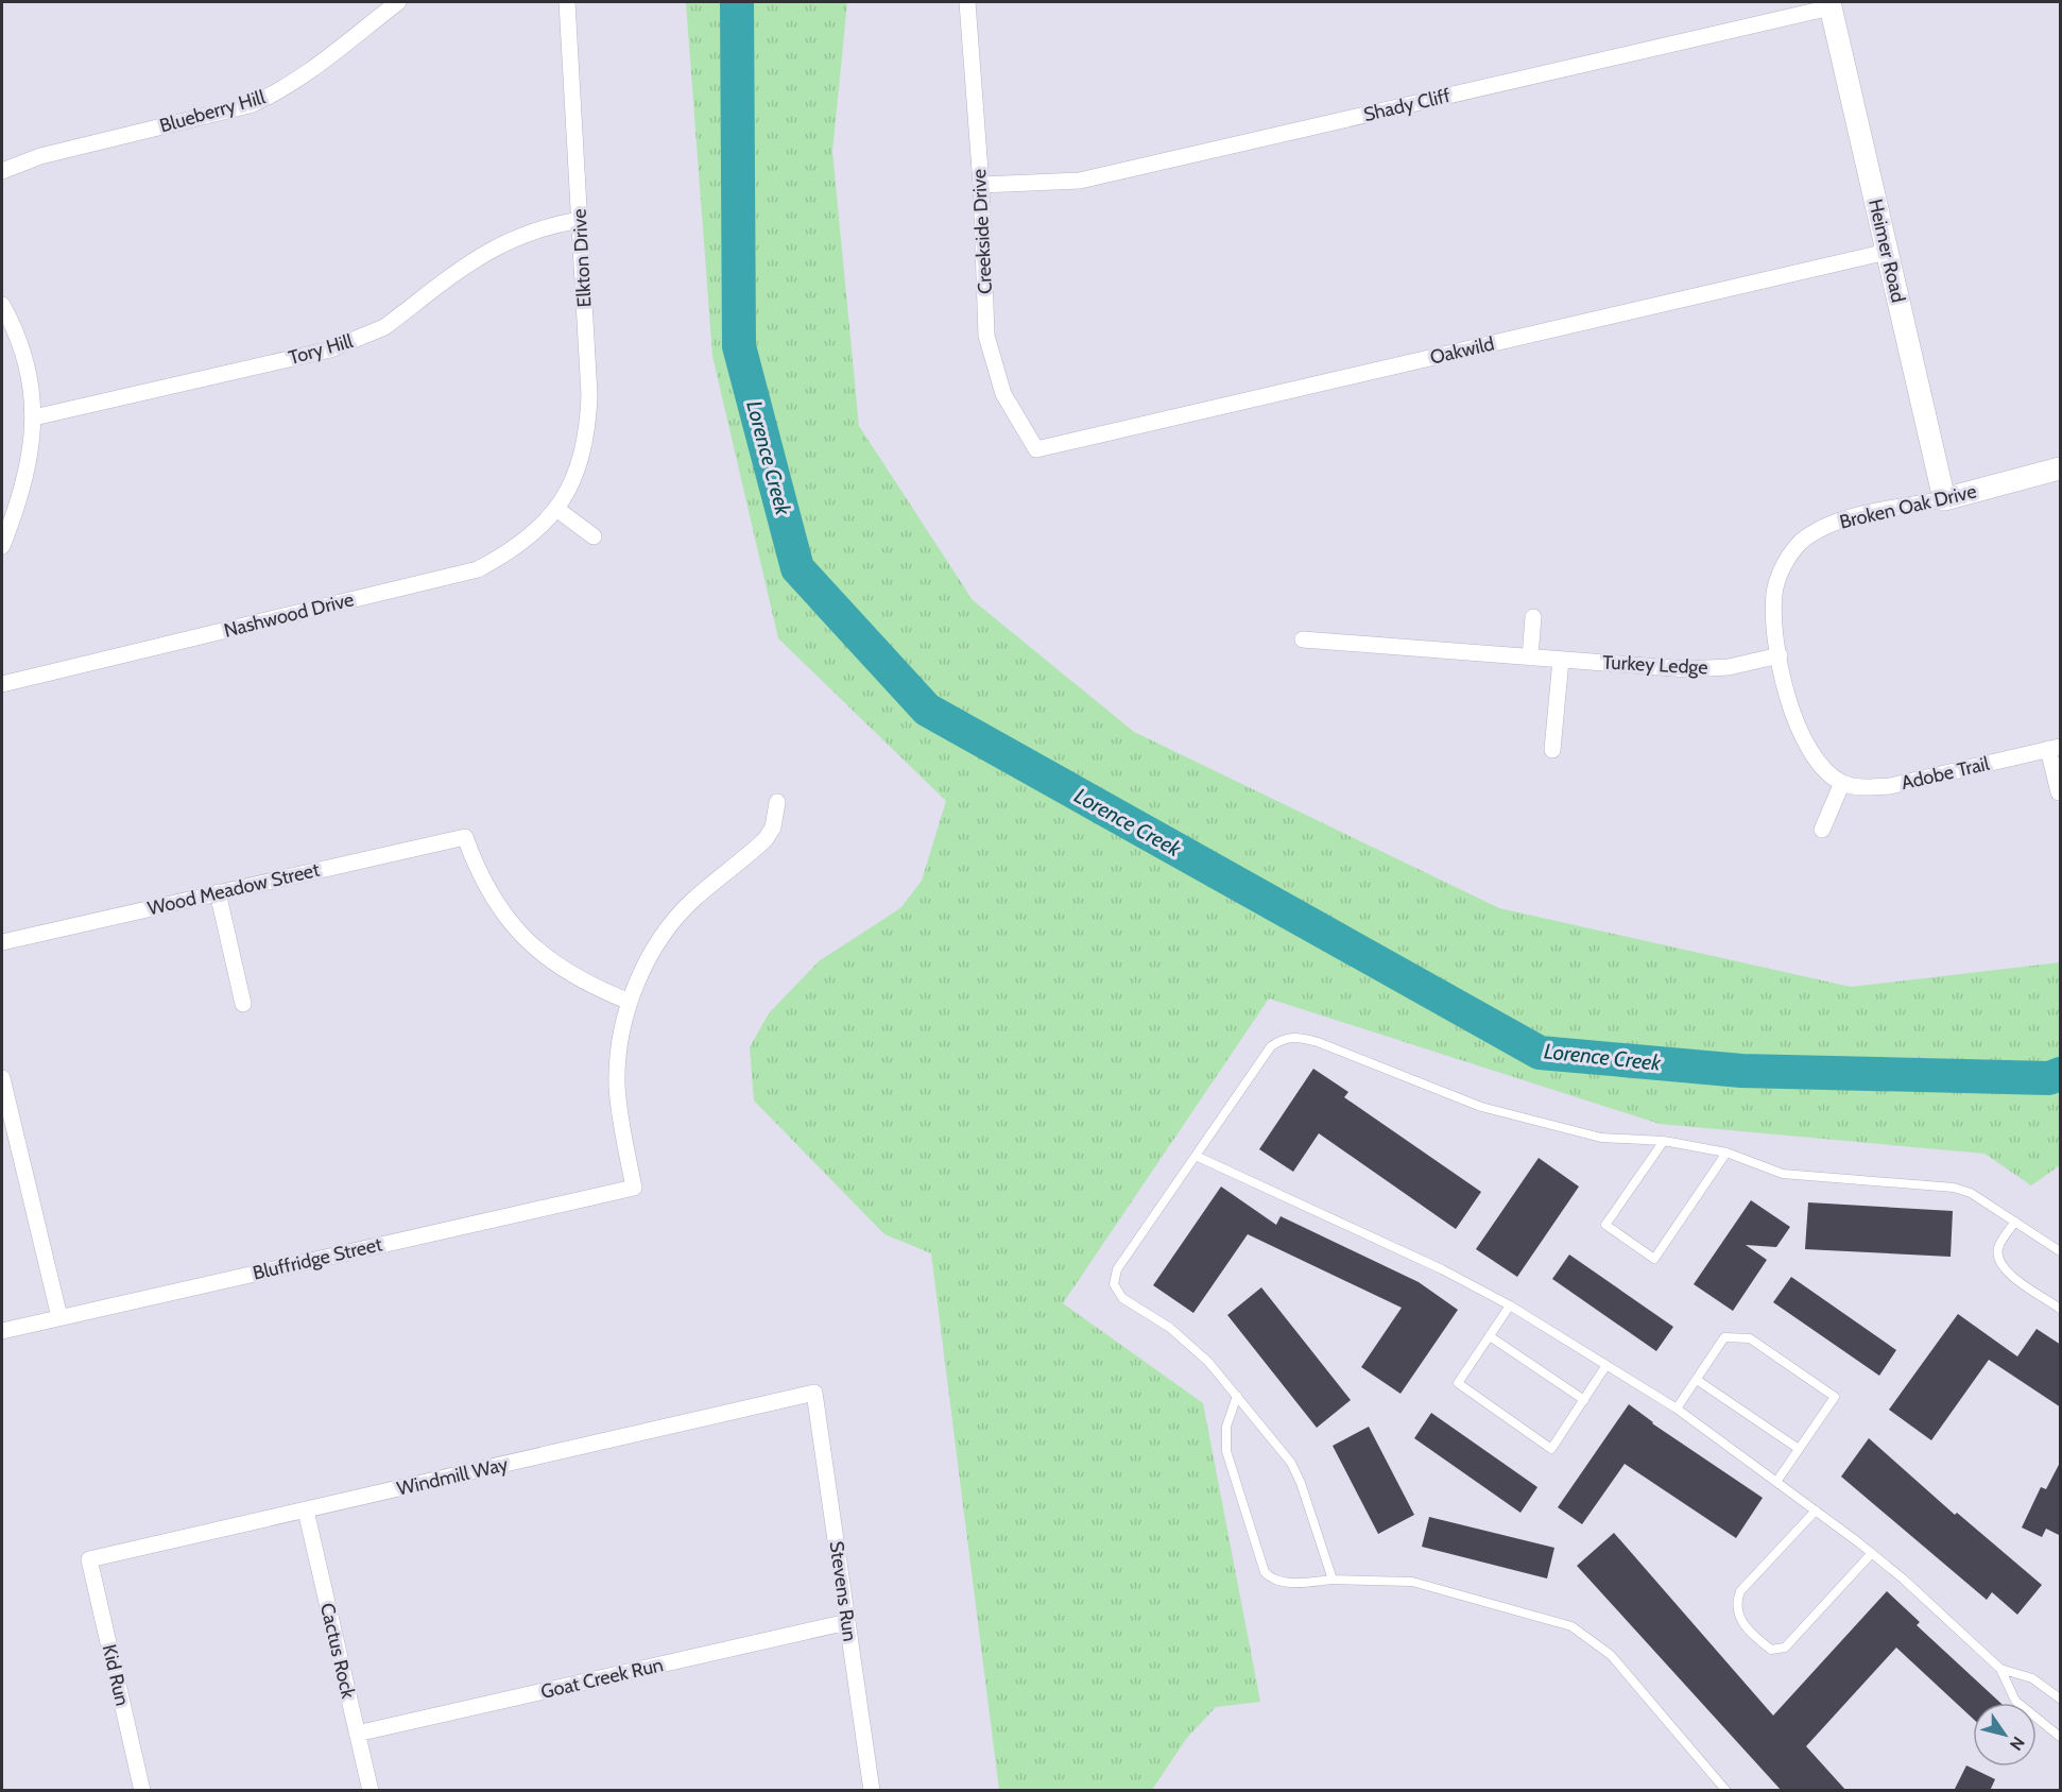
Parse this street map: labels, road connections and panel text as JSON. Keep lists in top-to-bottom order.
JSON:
{
  "streets": {
    "street": [
      "Shady Cliff",
      "Blueberry Hill",
      "Creekside Drive",
      "Heimer Road",
      "Elkton Drive",
      "Tory Hill",
      "Oakwild",
      "Broken Oak Drive",
      "Nashwood Drive",
      "Turkey Ledge",
      "Adobe Trail",
      "Wood Meadow Street",
      "Bluffridge Street",
      "Windmill Way",
      "Stevens Run",
      "Cactus Rock",
      "Kid Run",
      "Goat Creek Run"
    ]
  },
  "crossings": [
    ["Shady Cliff", "Creekside Drive"],
    ["Shady Cliff", "Heimer Road"],
    ["Creekside Drive", "Oakwild"],
    ["Heimer Road", "Oakwild"],
    ["Heimer Road", "Broken Oak Drive"],
    ["Elkton Drive", "Tory Hill"],
    ["Elkton Drive", "Nashwood Drive"],
    ["Broken Oak Drive", "Turkey Ledge"],
    ["Wood Meadow Street", "Bluffridge Street"],
    ["Windmill Way", "Stevens Run"],
    ["Windmill Way", "Cactus Rock"],
    ["Windmill Way", "Kid Run"],
    ["Stevens Run", "Goat Creek Run"],
    ["Cactus Rock", "Goat Creek Run"]
  ],
  "water": ["Lorence Creek"],
  "north": "bottom right"
}
